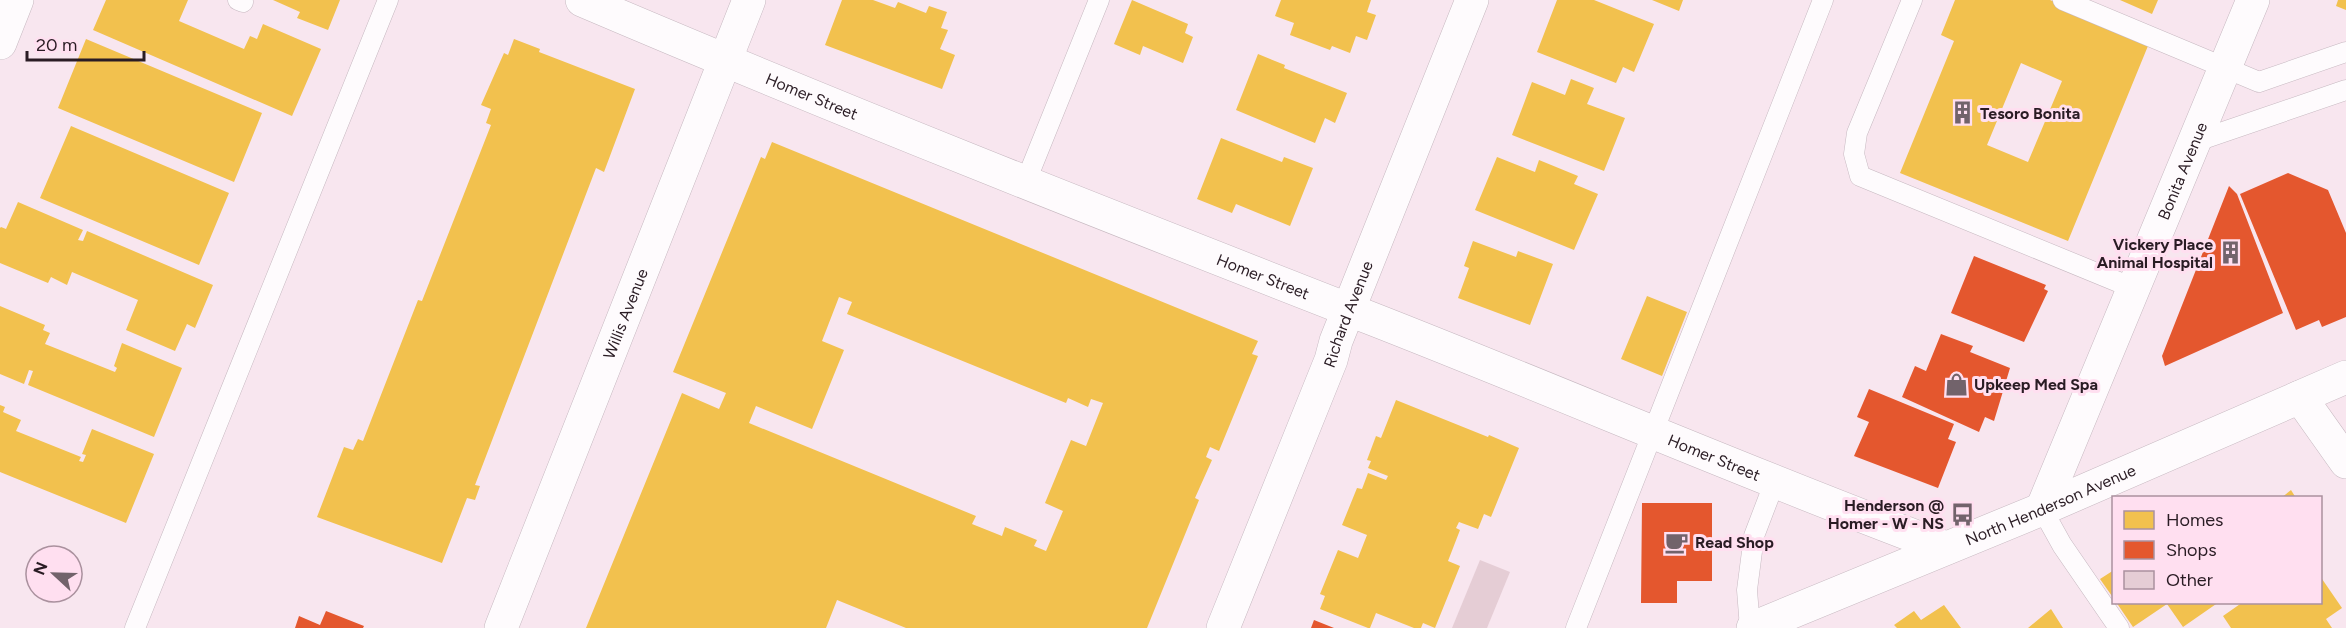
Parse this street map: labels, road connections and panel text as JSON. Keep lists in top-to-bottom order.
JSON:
{
  "streets": {
    "street": [
      "Homer Street",
      "Bonita Avenue",
      "Willis Avenue",
      "Richard Avenue",
      "North Henderson Avenue"
    ]
  },
  "crossings": [
    ["Homer Street", "Willis Avenue"],
    ["Homer Street", "Richard Avenue"],
    ["Homer Street", "North Henderson Avenue"],
    ["Bonita Avenue", "North Henderson Avenue"]
  ],
  "places": {
    "building": ["Tesoro Bonita", "Vickery Place Animal Hospital"],
    "shop": ["Upkeep Med Spa"],
    "bus stop": ["Henderson @ Homer - W - NS"],
    "cafe": ["Read Shop"]
  },
  "legend": ["Homes", "Shops", "Other"],
  "scale_bar": "20 m",
  "north": "left"
}
